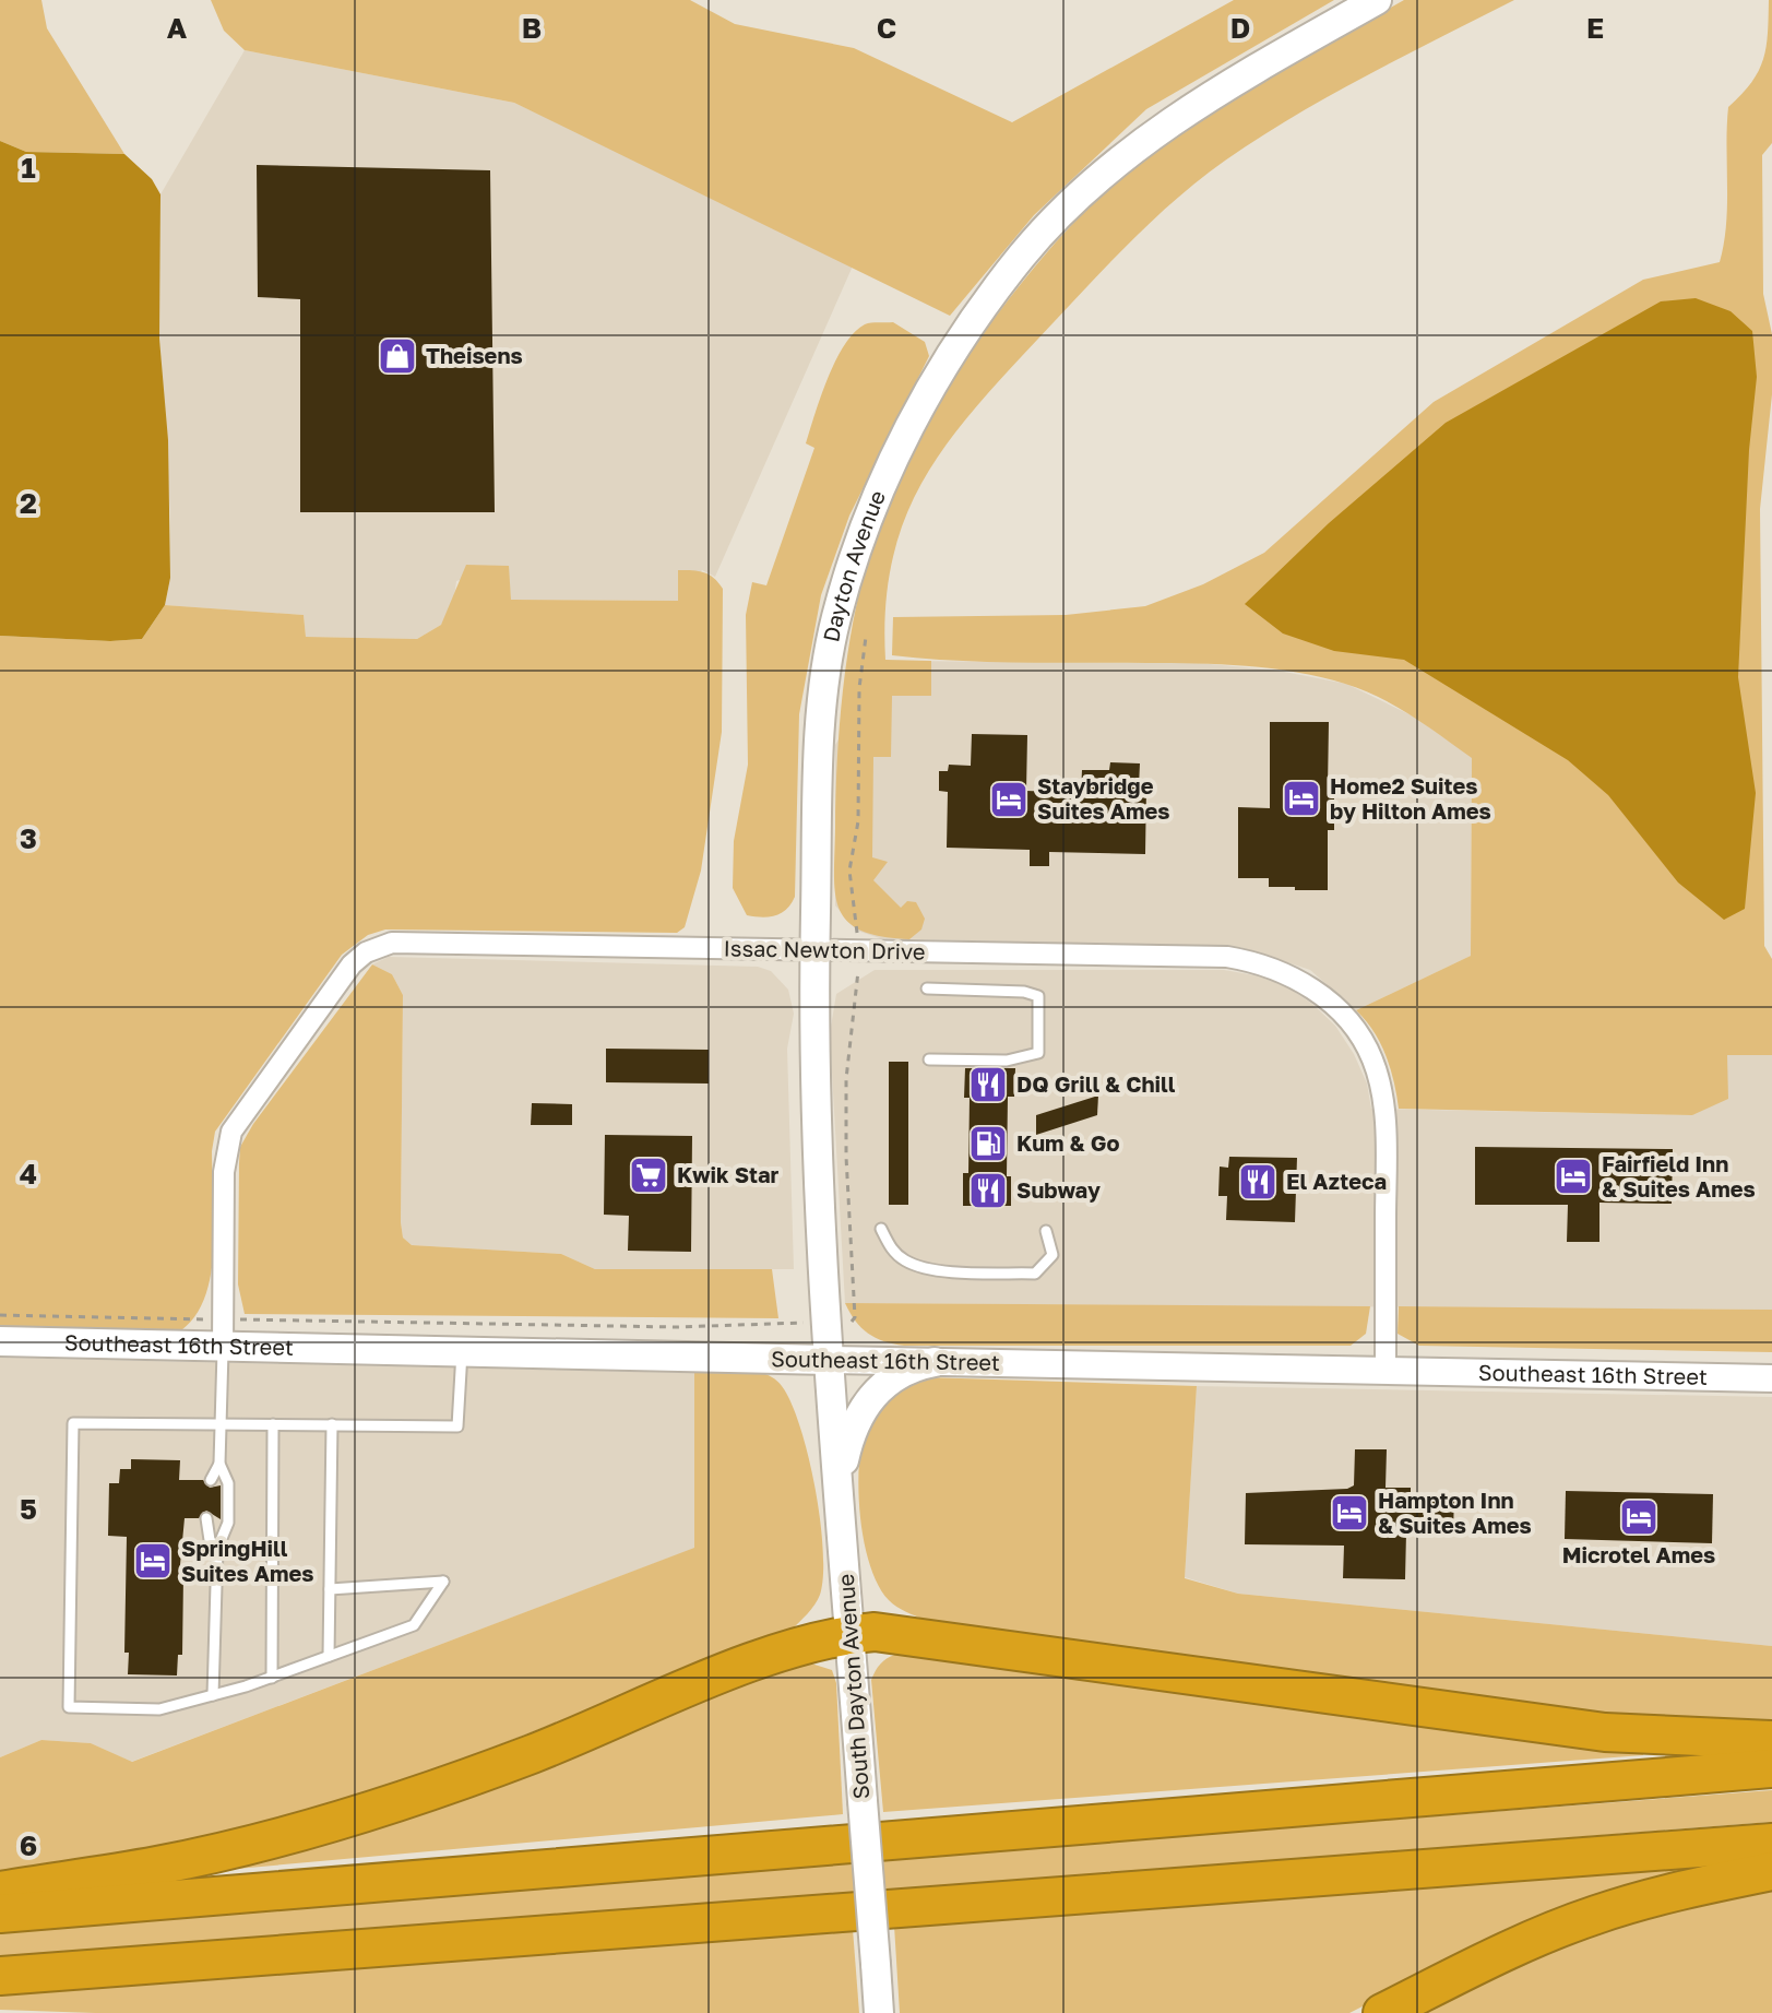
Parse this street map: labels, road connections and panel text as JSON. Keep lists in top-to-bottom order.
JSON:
{
  "streets": {
    "main road": ["Dayton Avenue", "Southeast 16th Street", "South Dayton Avenue"],
    "street": ["Issac Newton Drive"]
  },
  "crossings": [
    ["Dayton Avenue", "Issac Newton Drive"],
    ["Dayton Avenue", "Southeast 16th Street"],
    ["Dayton Avenue", "South Dayton Avenue"],
    ["Issac Newton Drive", "Southeast 16th Street"],
    ["Southeast 16th Street", "South Dayton Avenue"]
  ],
  "places": {
    "shop": ["Theisens"],
    "hotel": [
      "Home2 Suites by Hilton Ames",
      "Staybridge Suites Ames",
      "Fairfield Inn & Suites Ames",
      "Hampton Inn & Suites Ames",
      "Microtel Ames",
      "SpringHill Suites Ames"
    ],
    "restaurant": ["DQ Grill & Chill", "El Azteca", "Subway"],
    "fuel station": ["Kum & Go"],
    "supermarket": ["Kwik Star"]
  },
  "grid": {
    "columns": [
      "A",
      "B",
      "C",
      "D",
      "E"
    ],
    "rows": [
      "1",
      "2",
      "3",
      "4",
      "5",
      "6"
    ]
  }
}
